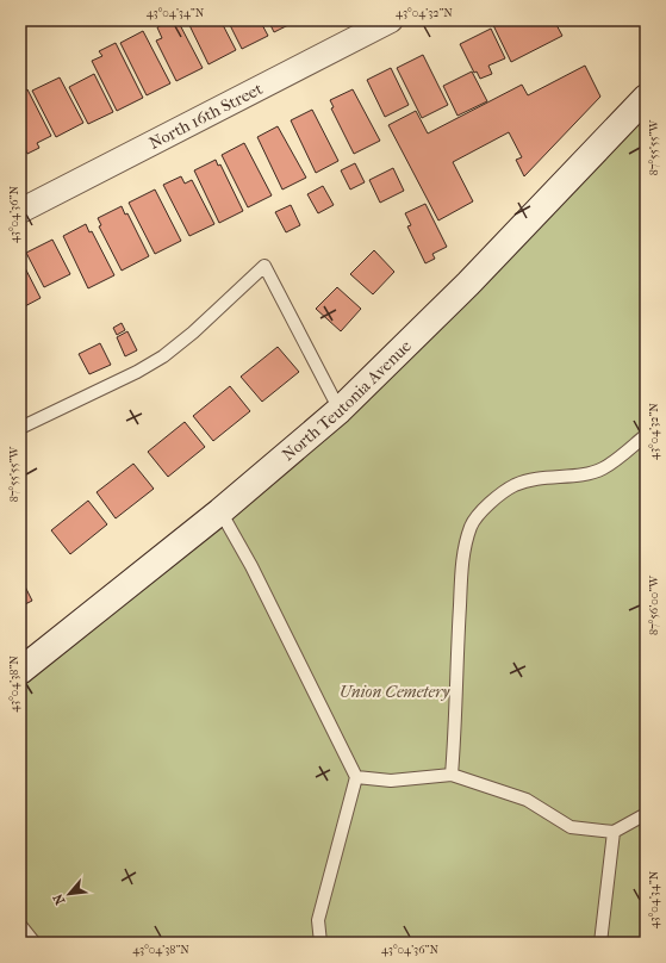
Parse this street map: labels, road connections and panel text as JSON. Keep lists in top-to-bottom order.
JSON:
{
  "streets": {
    "main road": ["North Teutonia Avenue"],
    "street": ["North 16th Street"]
  },
  "parks": ["Union Cemetery"],
  "north": "bottom left",
  "coordinates": [
    "43°04'34\"N",
    "43°04'32\"N",
    "87°55'55\"W",
    "43°04'36\"N",
    "87°56'00\"W",
    "43°04'38\"N"
  ]
}
